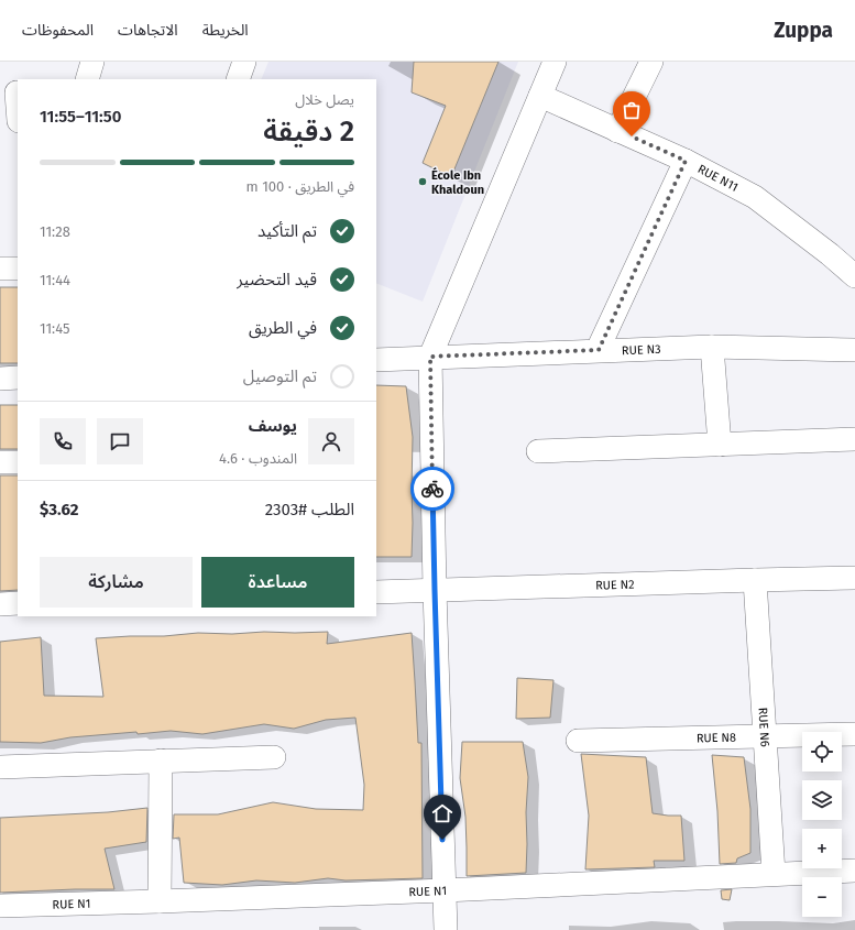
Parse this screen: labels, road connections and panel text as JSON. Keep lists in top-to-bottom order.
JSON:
{
  "streets": {
    "street": [
      "RUE N11",
      "RUE N3",
      "RUE N2",
      "RUE N6",
      "RUE N8",
      "RUE N1"
    ]
  },
  "crossings": [
    ["RUE N2", "RUE N6"],
    ["RUE N6", "RUE N8"],
    ["RUE N6", "RUE N1"]
  ],
  "places": ["École Ibn Khaldoun"],
  "page": {
    "header": "Zuppa",
    "nav": ["الخريطة", "الاتجاهات", "المحفوظات"],
    "heading": ["2 دقيقة", "يصل خلال", "11:50–11:55"],
    "panel": [
      "يوسف",
      "المندوب · 4.6",
      "الطلب #2303",
      "$3.62"
    ],
    "bar": "في الطريق · 100 m",
    "list": [
      ["تم التأكيد", "11:28"],
      ["قيد التحضير", "11:44"],
      ["في الطريق", "11:45"],
      "تم التوصيل"
    ],
    "buttons": ["مساعدة", "مشاركة"],
    "map_buttons": ["+", "−"]
  }
}
